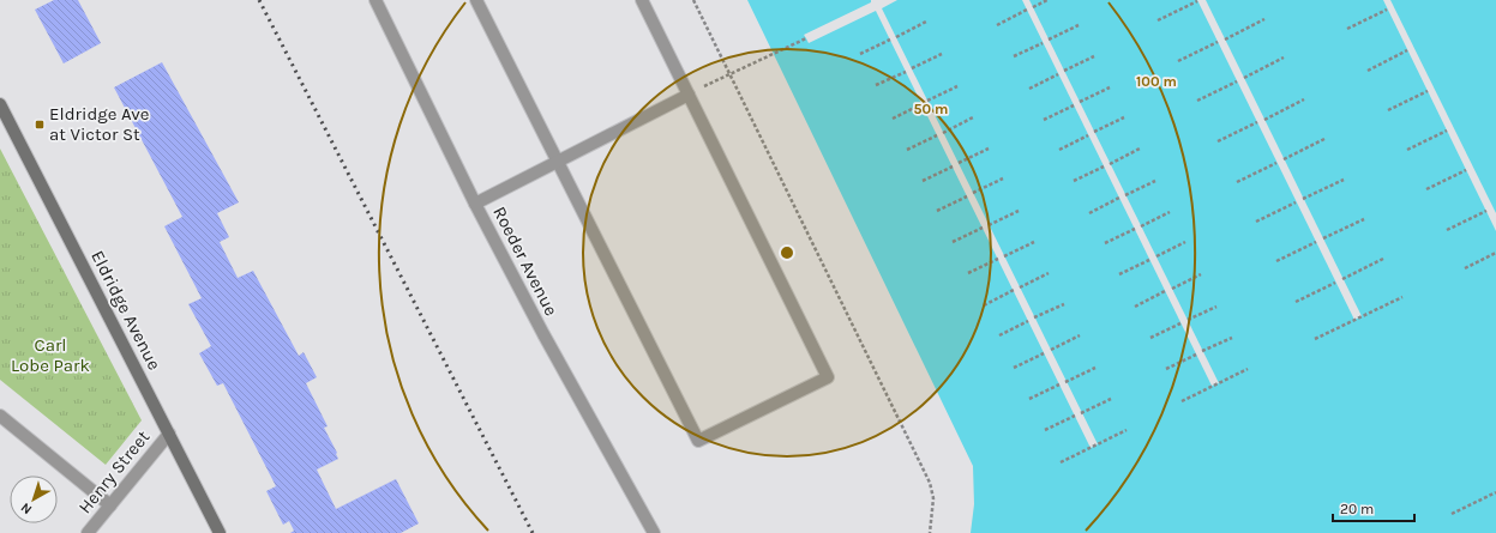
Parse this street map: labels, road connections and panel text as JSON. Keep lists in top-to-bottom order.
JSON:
{
  "streets": {
    "main road": ["Eldridge Avenue"],
    "street": ["Roeder Avenue", "Henry Street"]
  },
  "crossings": [
    ["Eldridge Avenue", "Henry Street"]
  ],
  "parks": ["Carl Lobe Park"],
  "places": {
    "transit": ["Eldridge Ave at Victor St"]
  },
  "scale_bar": "20 m",
  "north": "bottom left",
  "rings": ["100 m", "50 m"]
}
